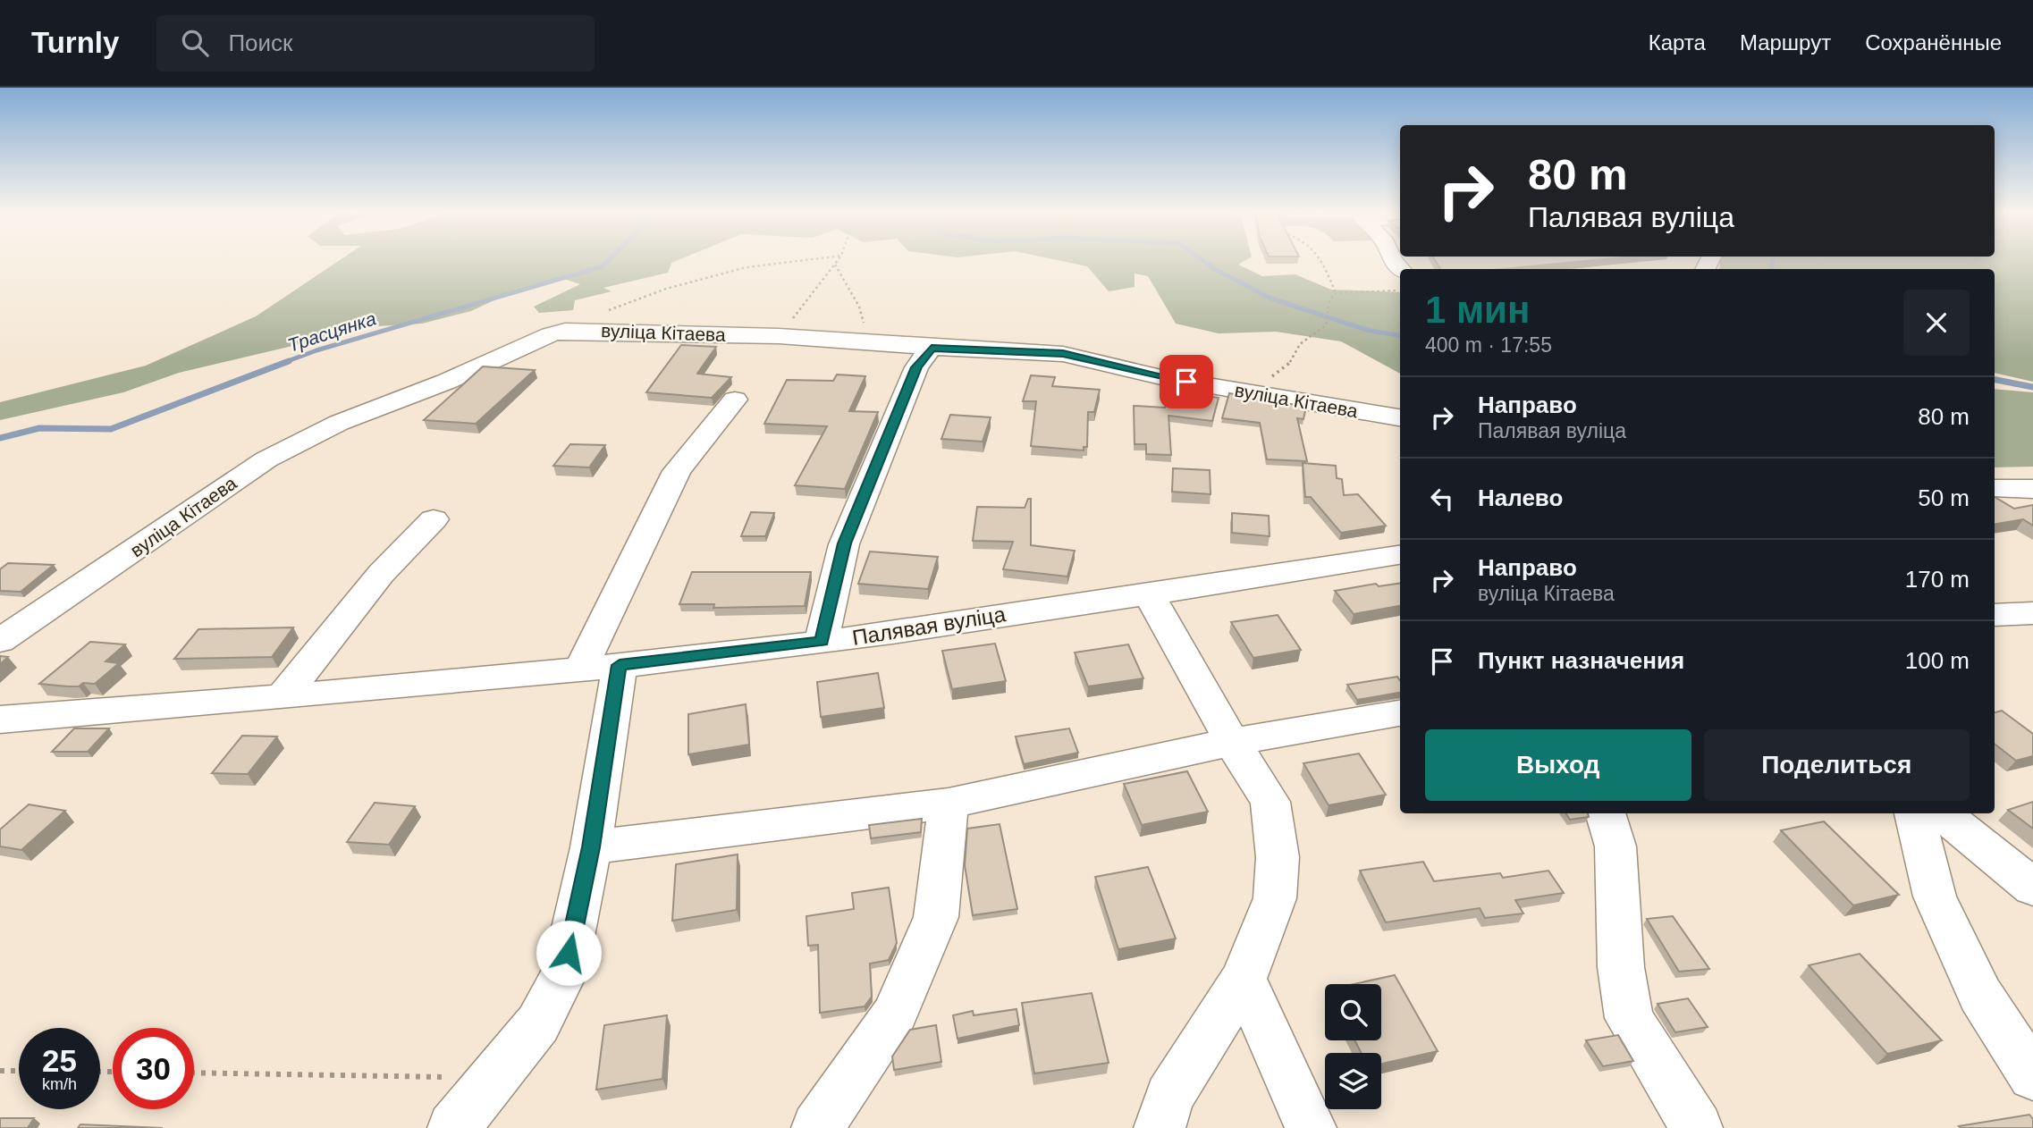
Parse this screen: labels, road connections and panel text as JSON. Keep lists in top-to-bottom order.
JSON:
{
  "streets": {
    "street": ["вуліца Кітаева", "Палявая вуліца"]
  },
  "water": ["Трасцянка"],
  "page": {
    "header": "Turnly",
    "search": "Поиск",
    "nav": ["Карта", "Маршрут", "Сохранённые"],
    "turn": ["80 m", "Палявая вуліца"],
    "heading": ["1 мин", "400 m · 17:55"],
    "list": [
      {
        "name": "Направо",
        "note": "Палявая вуліца",
        "value": "80 m"
      },
      {
        "name": "Налево",
        "value": "50 m"
      },
      {
        "name": "Направо",
        "note": "вуліца Кітаева",
        "value": "170 m"
      },
      {
        "name": "Пункт назначения",
        "value": "100 m"
      }
    ],
    "buttons": ["Выход", "Поделиться"],
    "speed": "25 km/h",
    "limit": "30"
  }
}
